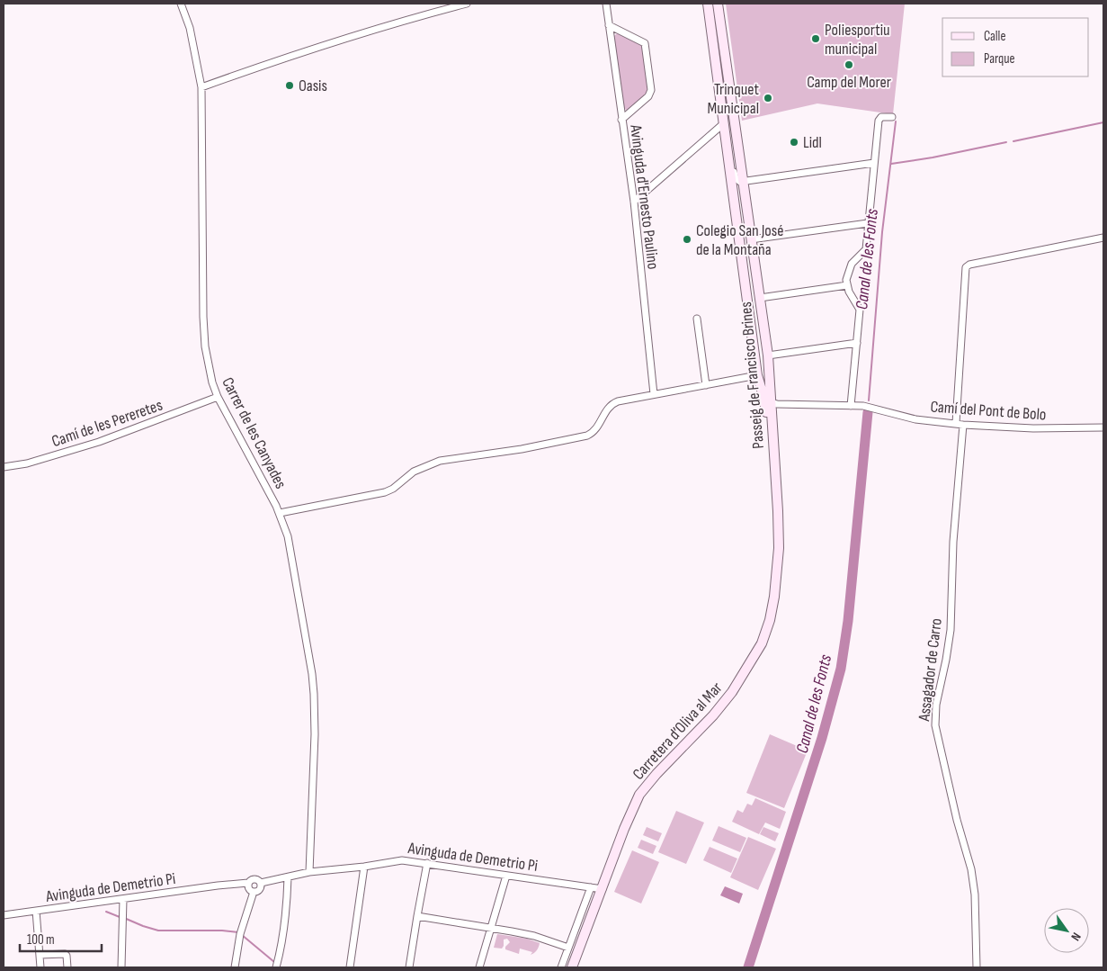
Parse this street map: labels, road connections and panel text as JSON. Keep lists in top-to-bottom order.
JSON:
{
  "streets": {
    "street": [
      "Avinguda d'Ernesto Paulino",
      "Passeig de Francisco Brines",
      "Camí del Pont de Bolo",
      "Camí de les Pereretes",
      "Carrer de les Canyades",
      "Assagador de Carro",
      "Carretera d’Oliva al Mar",
      "Avinguda de Demetrio Pi"
    ]
  },
  "crossings": [
    ["Passeig de Francisco Brines", "Camí del Pont de Bolo"],
    ["Passeig de Francisco Brines", "Carretera d’Oliva al Mar"],
    ["Camí del Pont de Bolo", "Assagador de Carro"],
    ["Camí de les Pereretes", "Carrer de les Canyades"],
    ["Carrer de les Canyades", "Avinguda de Demetrio Pi"],
    ["Carretera d’Oliva al Mar", "Avinguda de Demetrio Pi"]
  ],
  "water": ["Canal de les Fonts"],
  "places": [
    "Poliesportiu municipal",
    "Camp del Morer",
    "Oasis",
    "Trinquet Municipal",
    "Lidl",
    "Colegio San José de la Montaña"
  ],
  "legend": ["Calle", "Parque"],
  "scale_bar": "100 m",
  "north": "bottom right"
}
